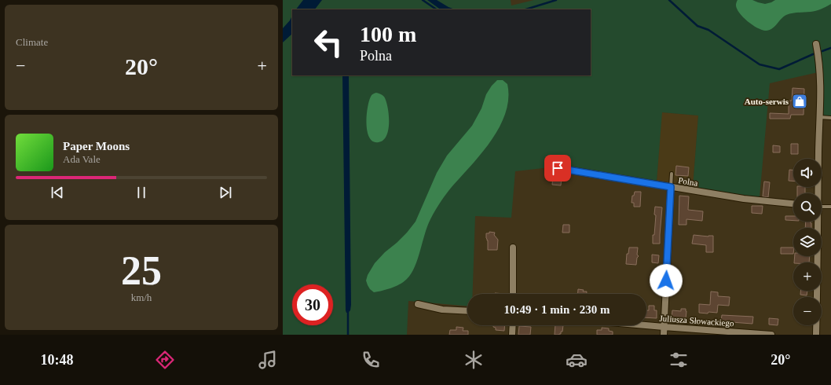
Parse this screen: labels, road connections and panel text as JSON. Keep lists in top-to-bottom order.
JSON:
{
  "streets": {
    "street": ["Polna", "Juliusza Słowackiego"]
  },
  "places": {
    "shop": ["Auto-serwis"]
  },
  "page": {
    "tile": [
      "Climate",
      ["25", "km/h"]
    ],
    "turn": ["100 m", "Polna"],
    "heat": ["−", "20°", "+"],
    "song": ["Paper Moons", "Ada Vale"],
    "map_buttons": ["+", "−"],
    "limit": "30",
    "trip": "10:49 · 1 min · 230 m",
    "tabs": ["10:48", "20°"]
  }
}
